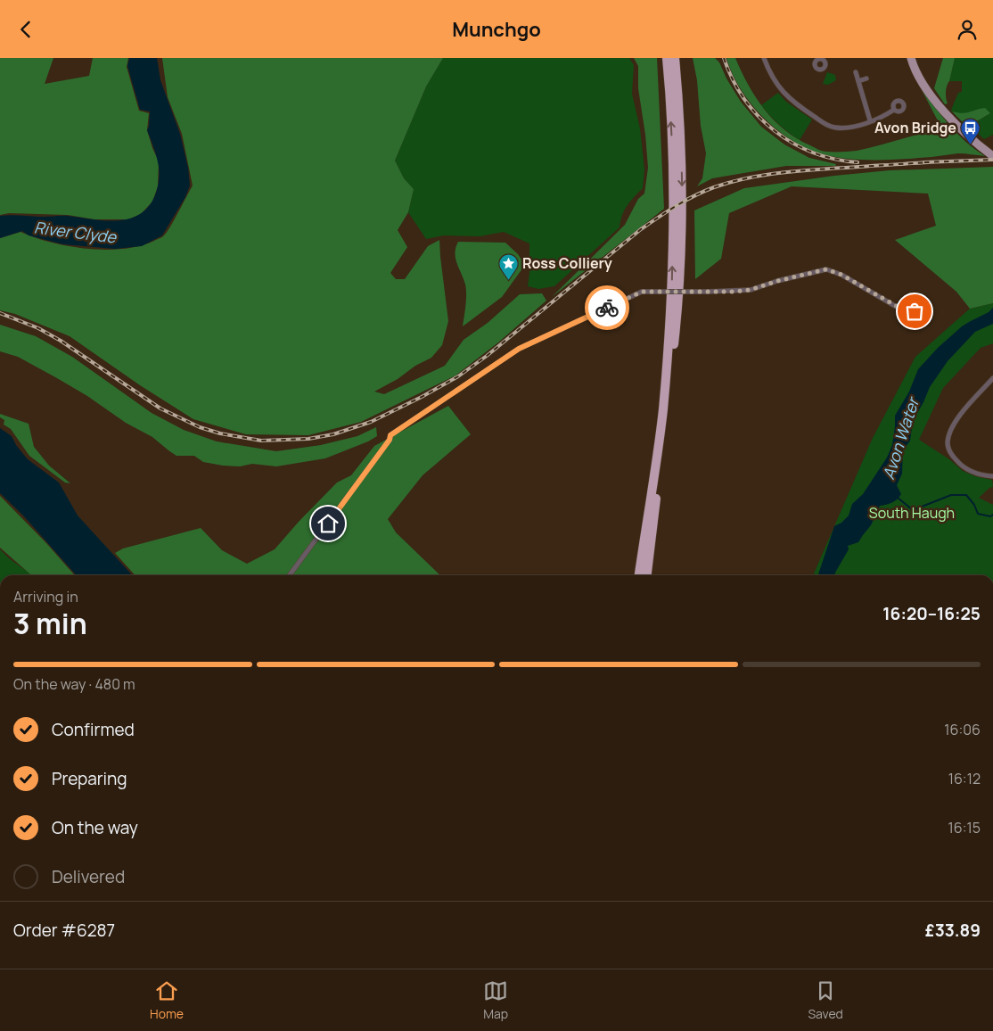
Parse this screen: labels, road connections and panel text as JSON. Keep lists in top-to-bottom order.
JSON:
{
  "water": ["River Clyde", "Avon Water"],
  "parks": ["South Haugh"],
  "places": {
    "bus stop": ["Avon Bridge"],
    "place": ["Ross Colliery"]
  },
  "page": {
    "header": "Munchgo",
    "heading": ["3 min", "Arriving in", "16:20–16:25"],
    "panel": ["Order #6287", "£33.89"],
    "bar": "On the way · 480 m",
    "list": [
      ["Confirmed", "16:06"],
      ["Preparing", "16:12"],
      ["On the way", "16:15"],
      "Delivered"
    ],
    "tabs": ["Home", "Map", "Saved"]
  }
}
